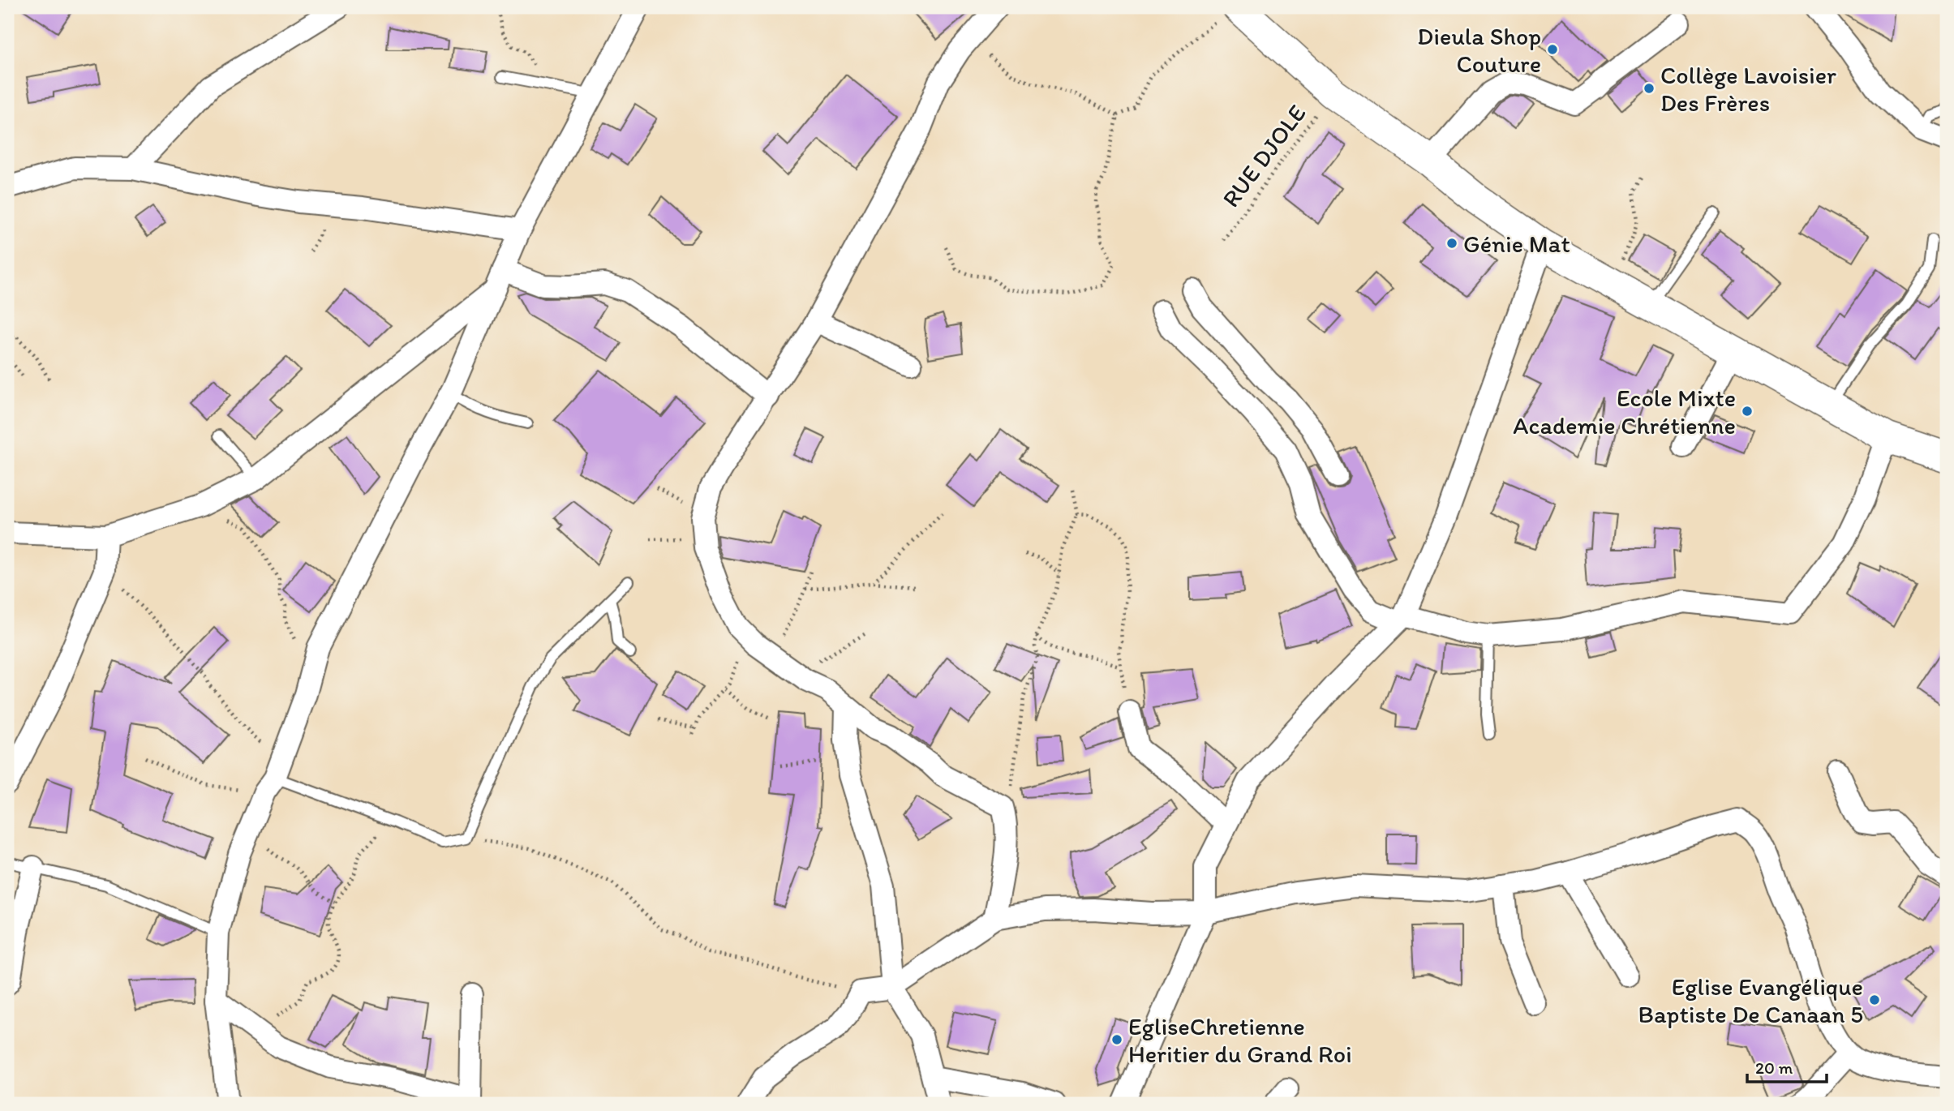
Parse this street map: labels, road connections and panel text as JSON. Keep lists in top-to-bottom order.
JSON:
{
  "streets": {
    "path": ["RUE DJOLE"]
  },
  "places": [
    "Dieula Shop Couture",
    "Collège Lavoisier Des Frères",
    "Génie Mat",
    "Ecole Mixte Academie Chrétienne",
    "Eglise Evangélique Baptiste De Canaan 5",
    "EgliseChretienne Heritier du Grand Roi"
  ],
  "scale_bar": "20 m"
}
